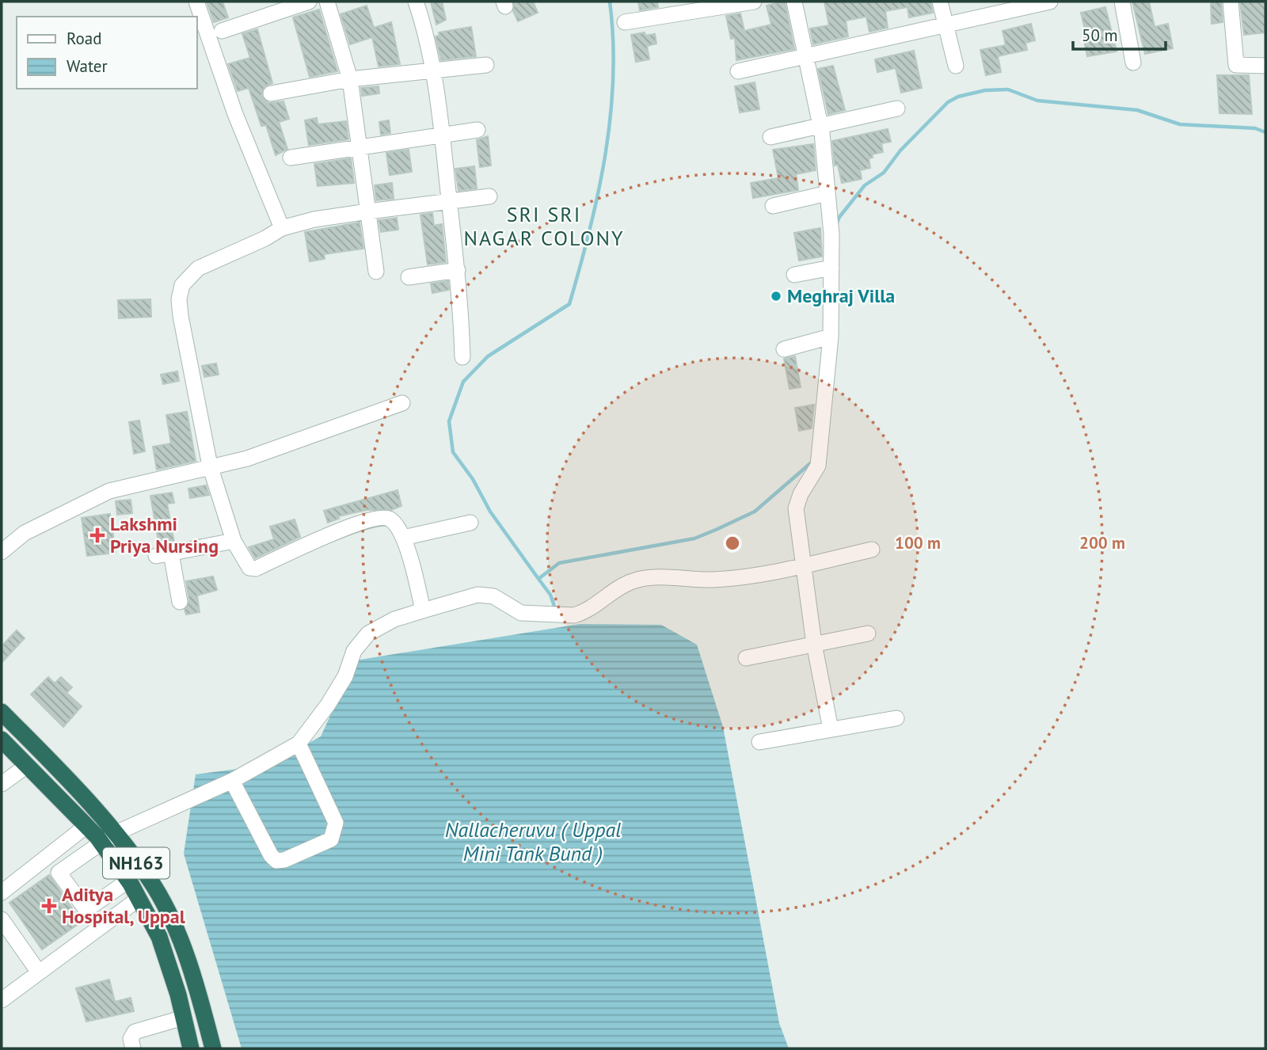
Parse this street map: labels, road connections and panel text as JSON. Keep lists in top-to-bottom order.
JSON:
{
  "streets": {
    "highway": ["NH163"]
  },
  "districts": ["SRI SRI NAGAR COLONY"],
  "water": ["Nallacheruvu ( Uppal Mini Tank Bund )"],
  "places": {
    "other": ["Meghraj Villa"],
    "health": ["Lakshmi Priya Nursing", "Aditya Hospital, Uppal"]
  },
  "legend": ["Road", "Water"],
  "scale_bar": "50 m",
  "rings": ["100 m", "200 m"]
}
